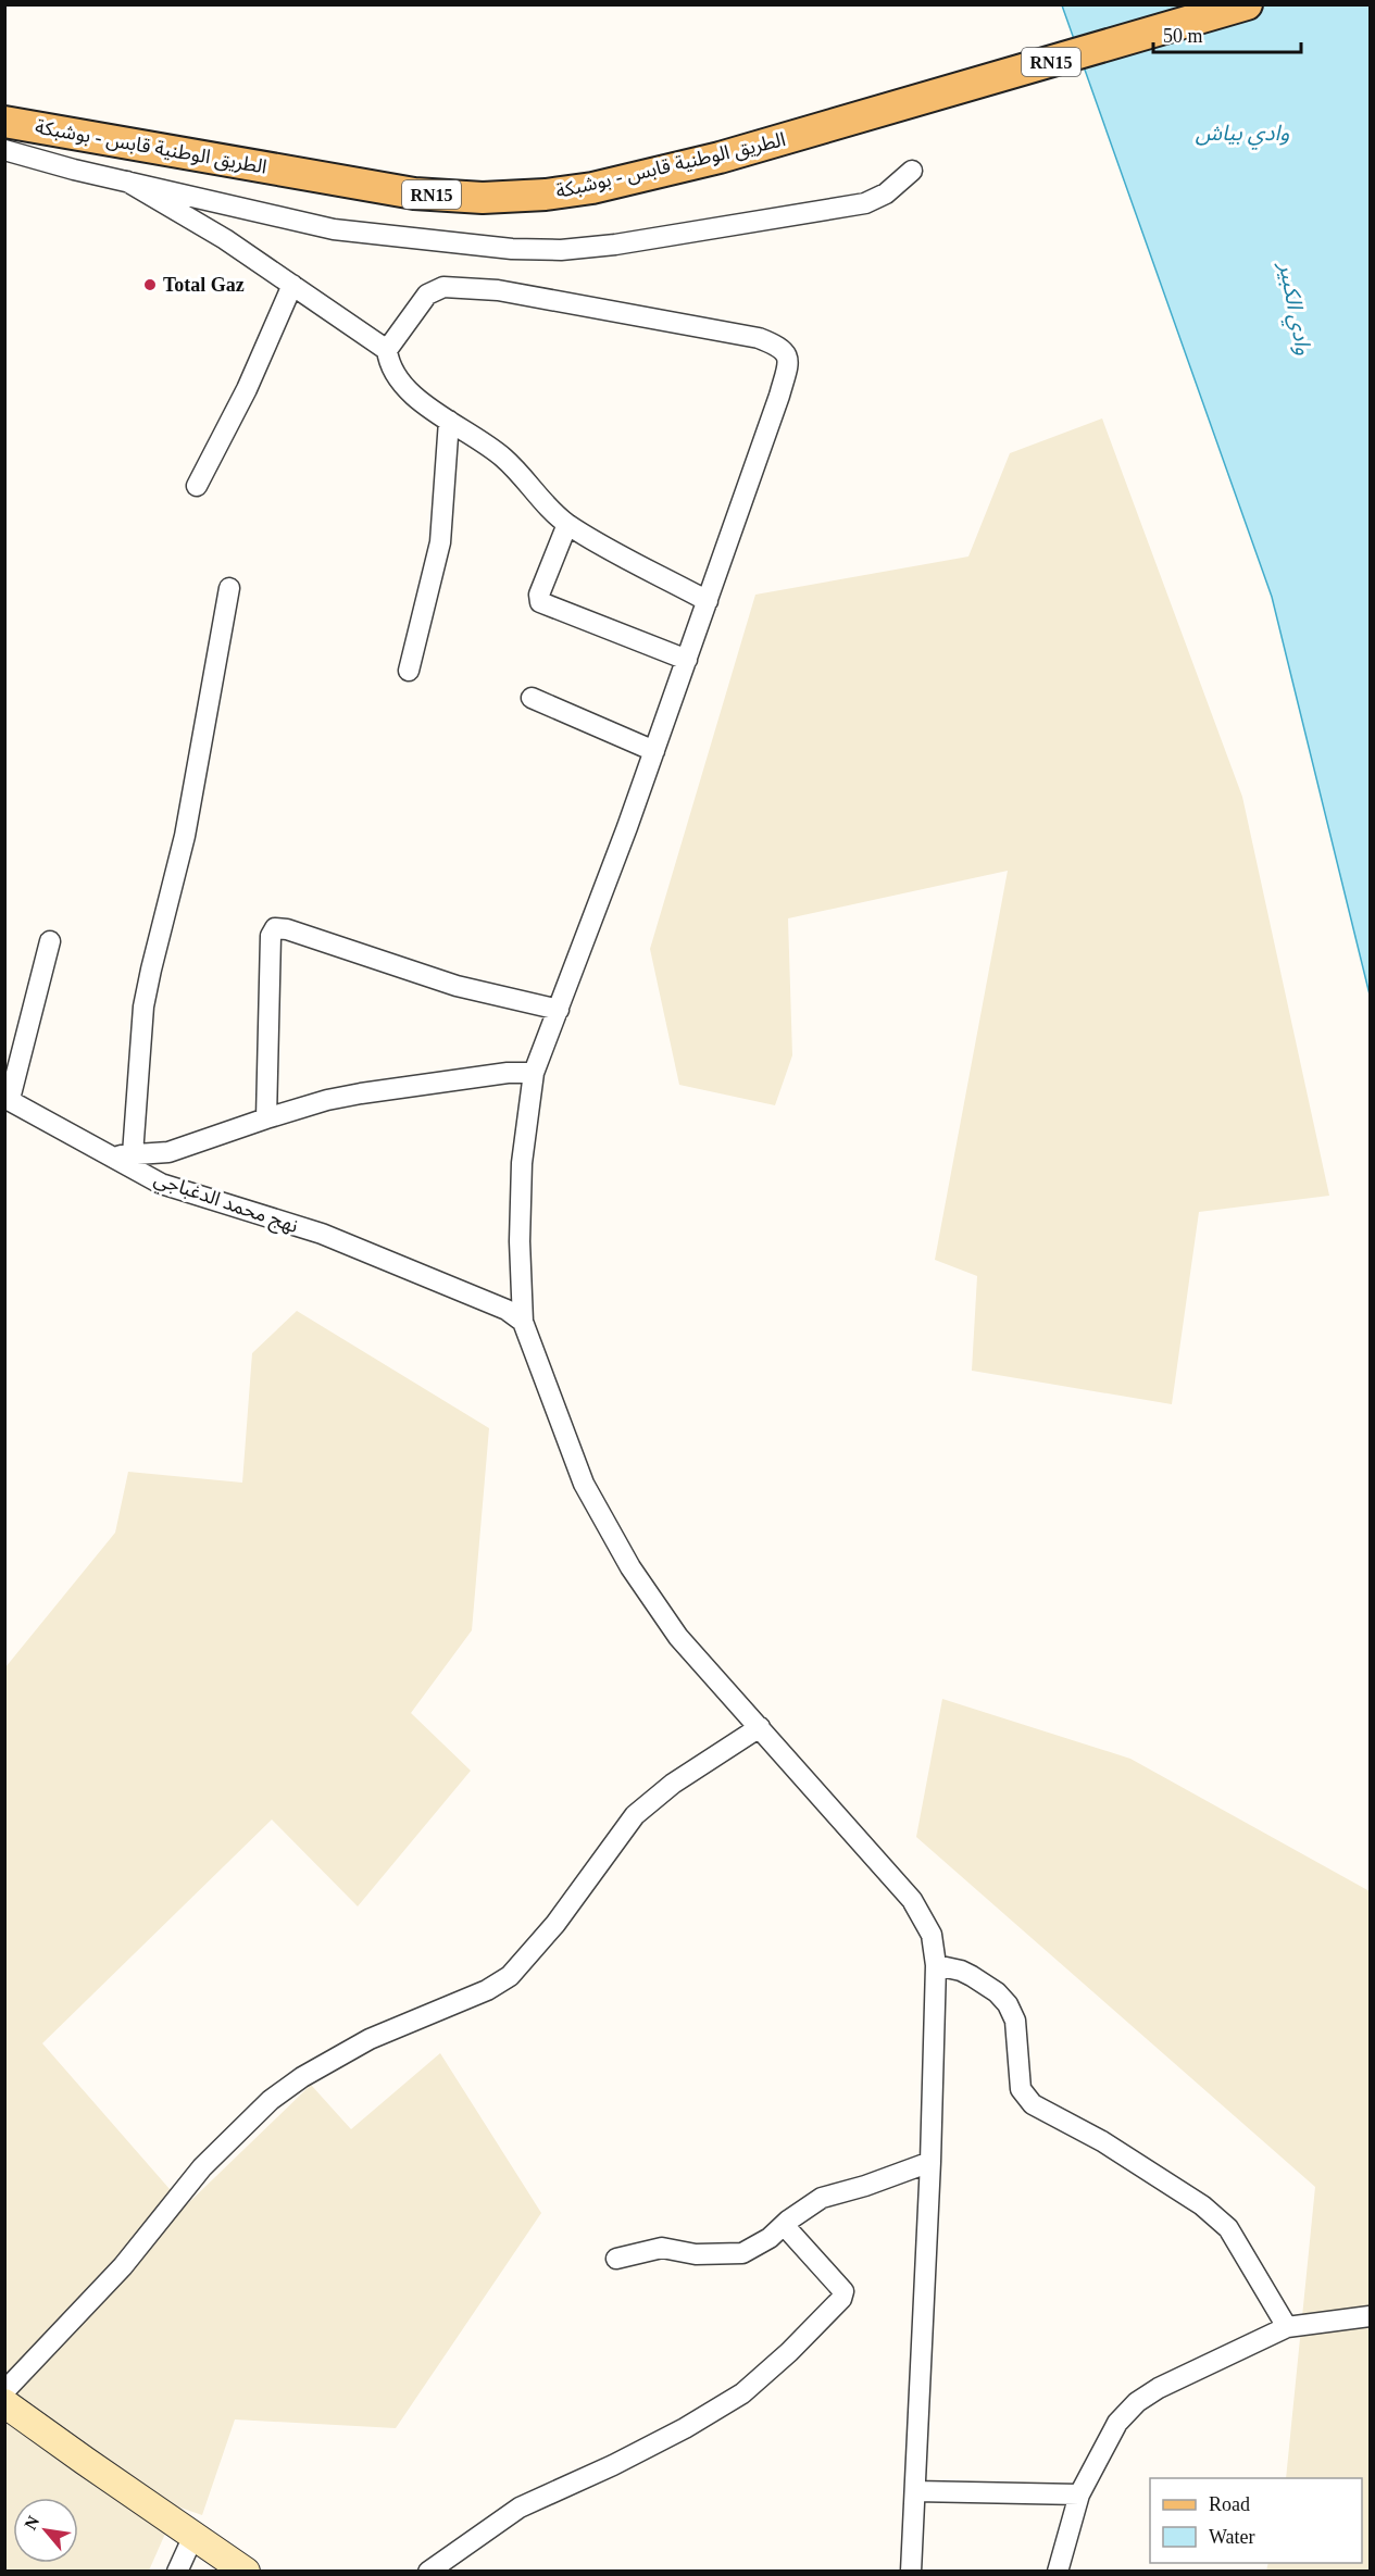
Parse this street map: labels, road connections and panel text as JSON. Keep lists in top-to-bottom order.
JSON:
{
  "streets": {
    "main road": ["RN15", "الطريق الوطنية قابس - بوشبكة"],
    "street": ["نهج محمد الدغباجي"]
  },
  "water": ["وادي بياش", "وادي الكبير"],
  "places": ["Total Gaz"],
  "legend": ["Road", "Water"],
  "scale_bar": "50 m",
  "north": "top left"
}
